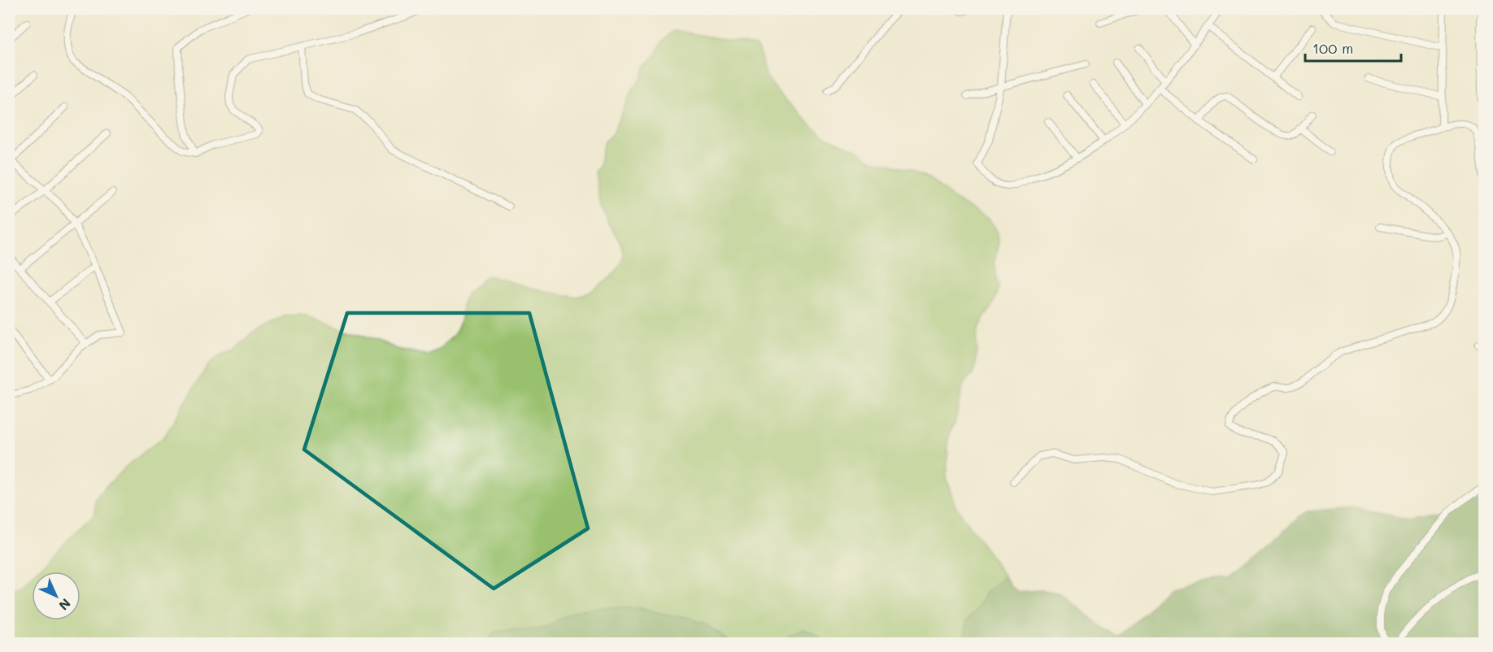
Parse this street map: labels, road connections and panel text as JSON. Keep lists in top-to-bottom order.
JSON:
{
  "scale_bar": "100 m",
  "north": "bottom right"
}
